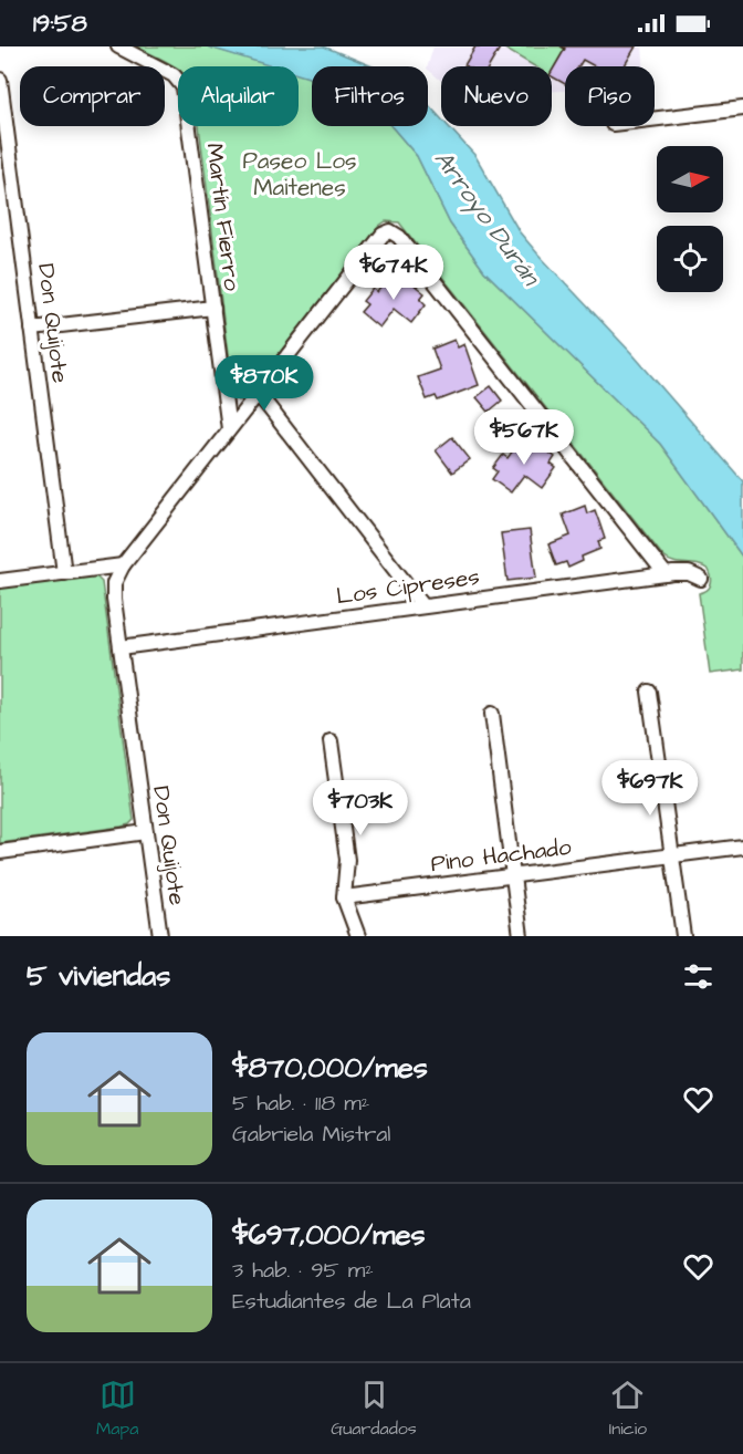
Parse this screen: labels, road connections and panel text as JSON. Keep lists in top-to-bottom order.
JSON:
{
  "streets": {
    "street": [
      "Martín Fierro",
      "Don Quijote",
      "Los Cipreses",
      "Pino Hachado"
    ]
  },
  "crossings": [
    ["Don Quijote", "Los Cipreses"]
  ],
  "water": ["Arroyo Durán"],
  "parks": ["Paseo Los Maitenes"],
  "north": "right",
  "page": {
    "status": "19:58",
    "chip": [
      "Comprar",
      "Alquilar",
      "Filtros",
      "Nuevo",
      "Piso"
    ],
    "price": [
      "$674K",
      "$870K",
      "$567K",
      "$697K",
      "$703K"
    ],
    "heading": "5 viviendas",
    "list": [
      {
        "name": "$870,000/mes",
        "note": "5 hab. · 118 m² · Gabriela Mistral"
      },
      {
        "name": "$697,000/mes",
        "note": "3 hab. · 95 m² · Estudiantes de La Plata"
      }
    ],
    "tabs": ["Mapa", "Guardados", "Inicio"]
  }
}
